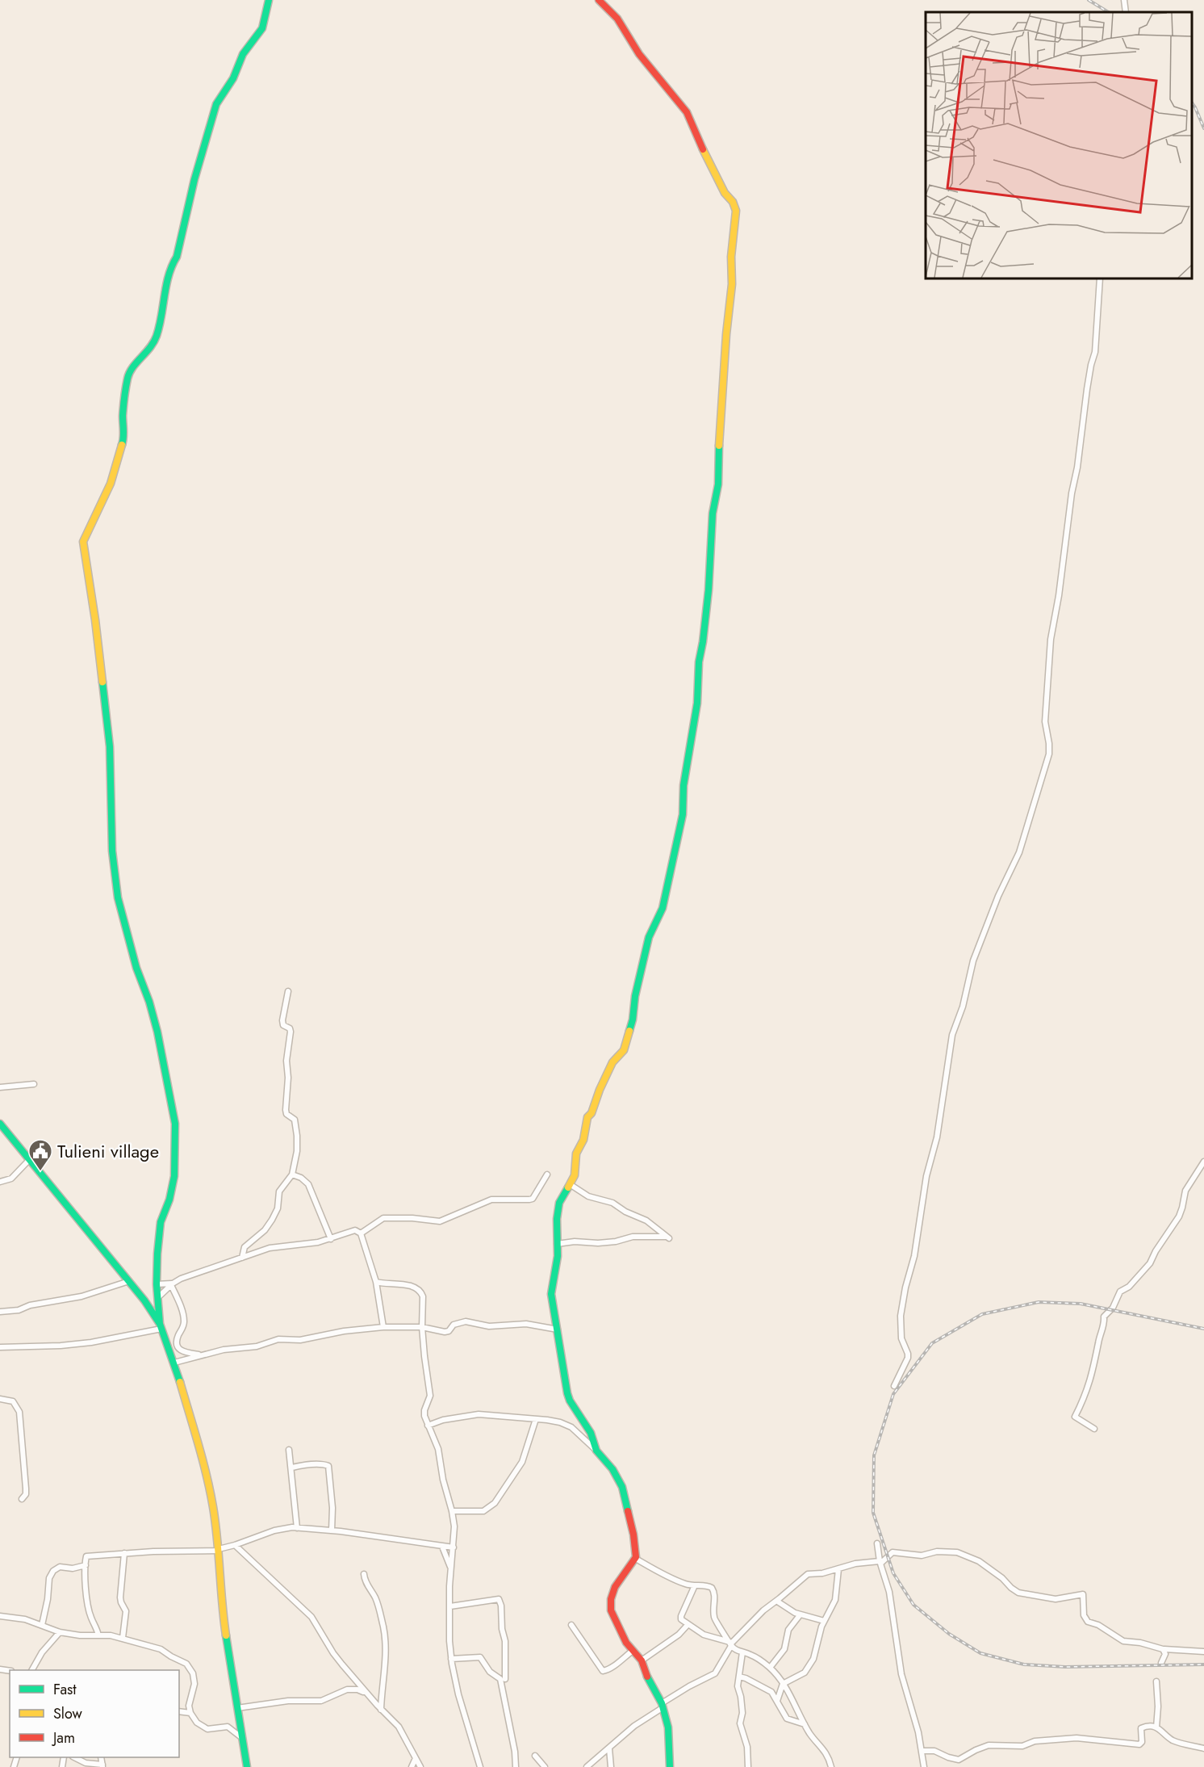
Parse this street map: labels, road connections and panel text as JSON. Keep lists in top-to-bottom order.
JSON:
{
  "places": {
    "public building": ["Tulieni village"]
  },
  "legend": ["Fast", "Slow", "Jam"]
}
